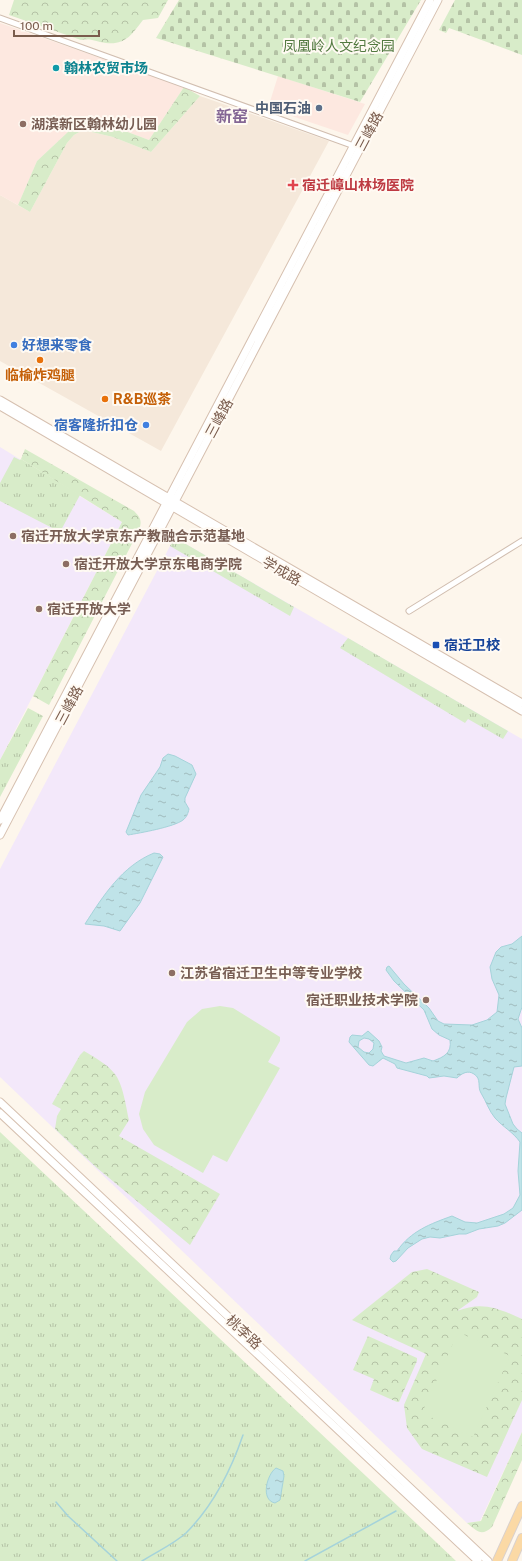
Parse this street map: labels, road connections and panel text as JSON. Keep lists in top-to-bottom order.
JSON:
{
  "streets": {
    "main road": ["三峰路", "学成路", "桃李路"]
  },
  "crossings": [
    ["三峰路", "学成路"]
  ],
  "districts": ["新窑"],
  "parks": ["凤凰岭人文纪念园"],
  "places": {
    "other": [
      "翰林农贸市场",
      "中国石油",
      "湖滨新区翰林幼儿园",
      "好想来零食",
      "临榆炸鸡腿",
      "R&B巡茶",
      "宿客隆折扣仓",
      "宿迁开放大学京东产教融合示范基地",
      "宿迁开放大学京东电商学院",
      "宿迁开放大学",
      "江苏省宿迁卫生中等专业学校",
      "宿迁职业技术学院"
    ],
    "health": ["宿迁嶂山林场医院"],
    "transit": ["宿迁卫校"]
  },
  "scale_bar": "100 m"
}
